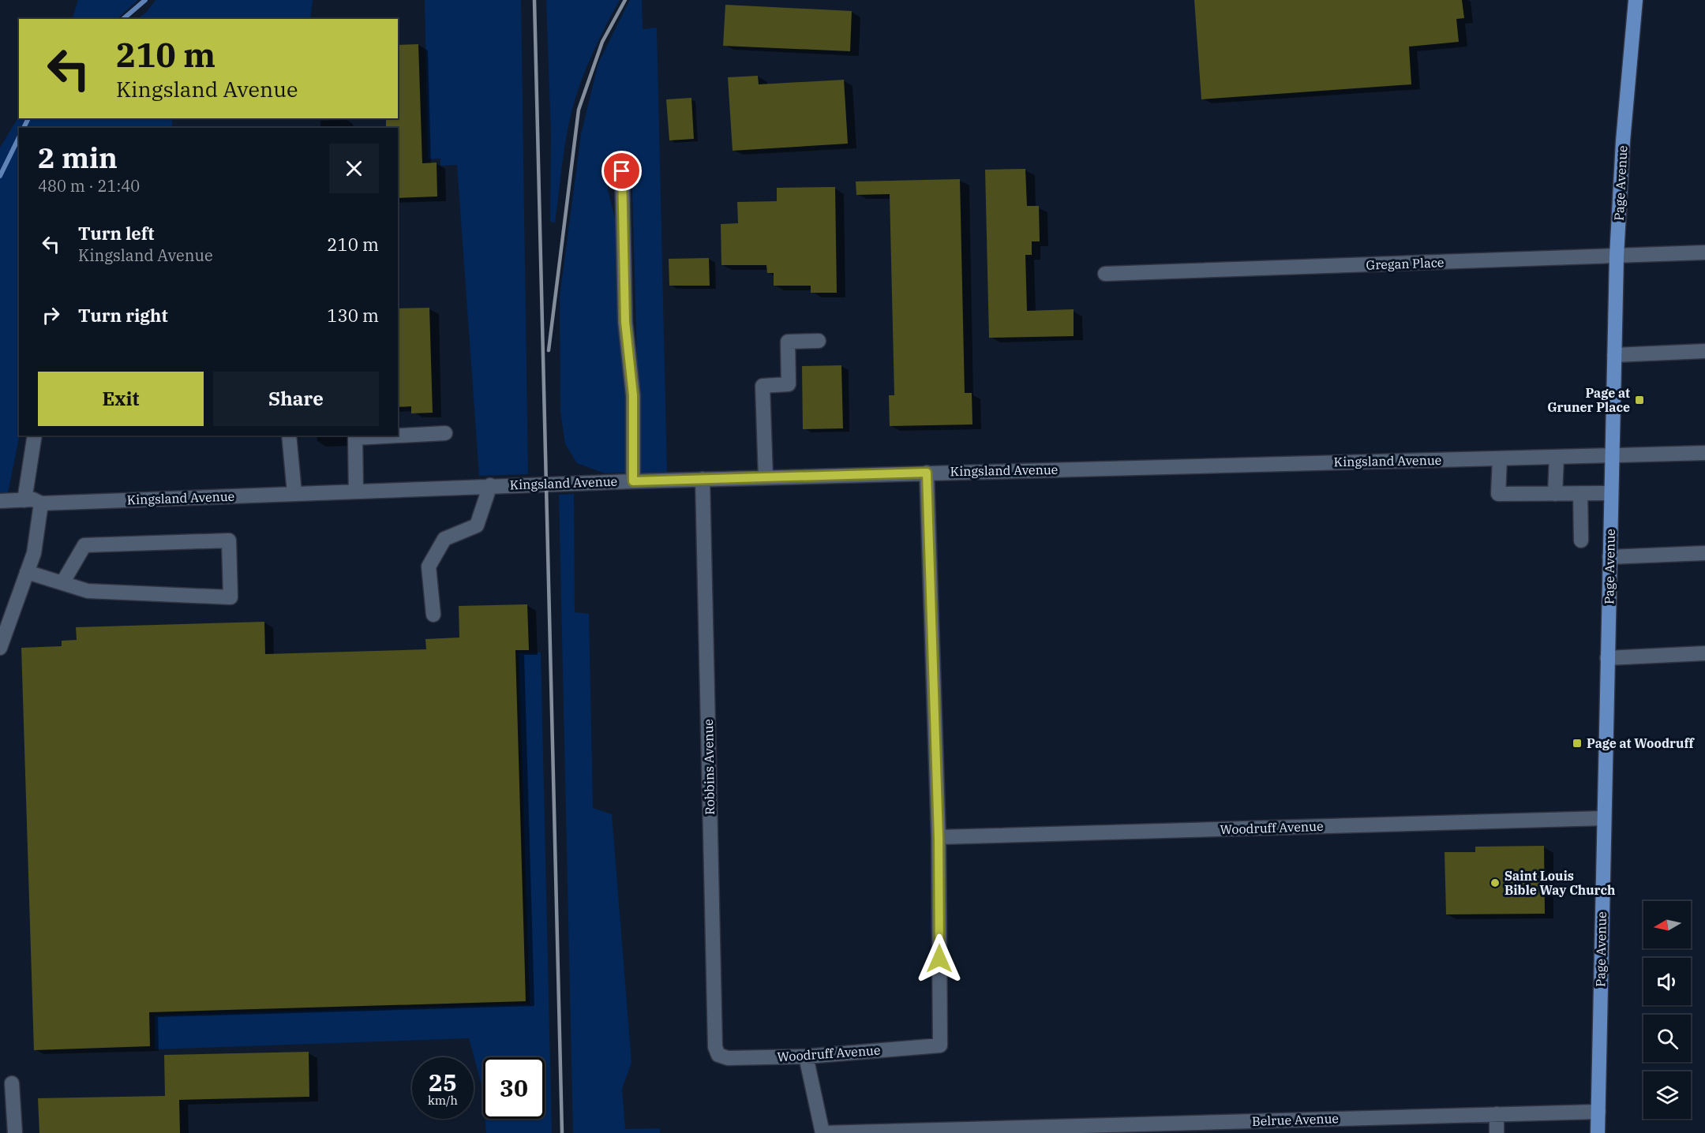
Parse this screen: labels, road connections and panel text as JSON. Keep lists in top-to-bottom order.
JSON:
{
  "streets": {
    "main road": ["Page Avenue"],
    "street": [
      "Gregan Place",
      "Kingsland Avenue",
      "Robbins Avenue",
      "Woodruff Avenue",
      "Belrue Avenue"
    ]
  },
  "crossings": [
    ["Page Avenue", "Gregan Place"],
    ["Page Avenue", "Kingsland Avenue"],
    ["Page Avenue", "Woodruff Avenue"],
    ["Page Avenue", "Belrue Avenue"],
    ["Kingsland Avenue", "Robbins Avenue"],
    ["Robbins Avenue", "Woodruff Avenue"]
  ],
  "places": {
    "transit": ["Page at Gruner Place", "Page at Woodruff"],
    "other": ["Saint Louis Bible Way Church"]
  },
  "north": "left",
  "page": {
    "turn": ["210 m", "Kingsland Avenue"],
    "heading": ["2 min", "480 m · 21:40"],
    "list": [
      {
        "name": "Turn left",
        "note": "Kingsland Avenue",
        "value": "210 m"
      },
      {
        "name": "Turn right",
        "value": "130 m"
      }
    ],
    "buttons": ["Exit", "Share"],
    "speed": "25 km/h",
    "limit": "30"
  }
}
